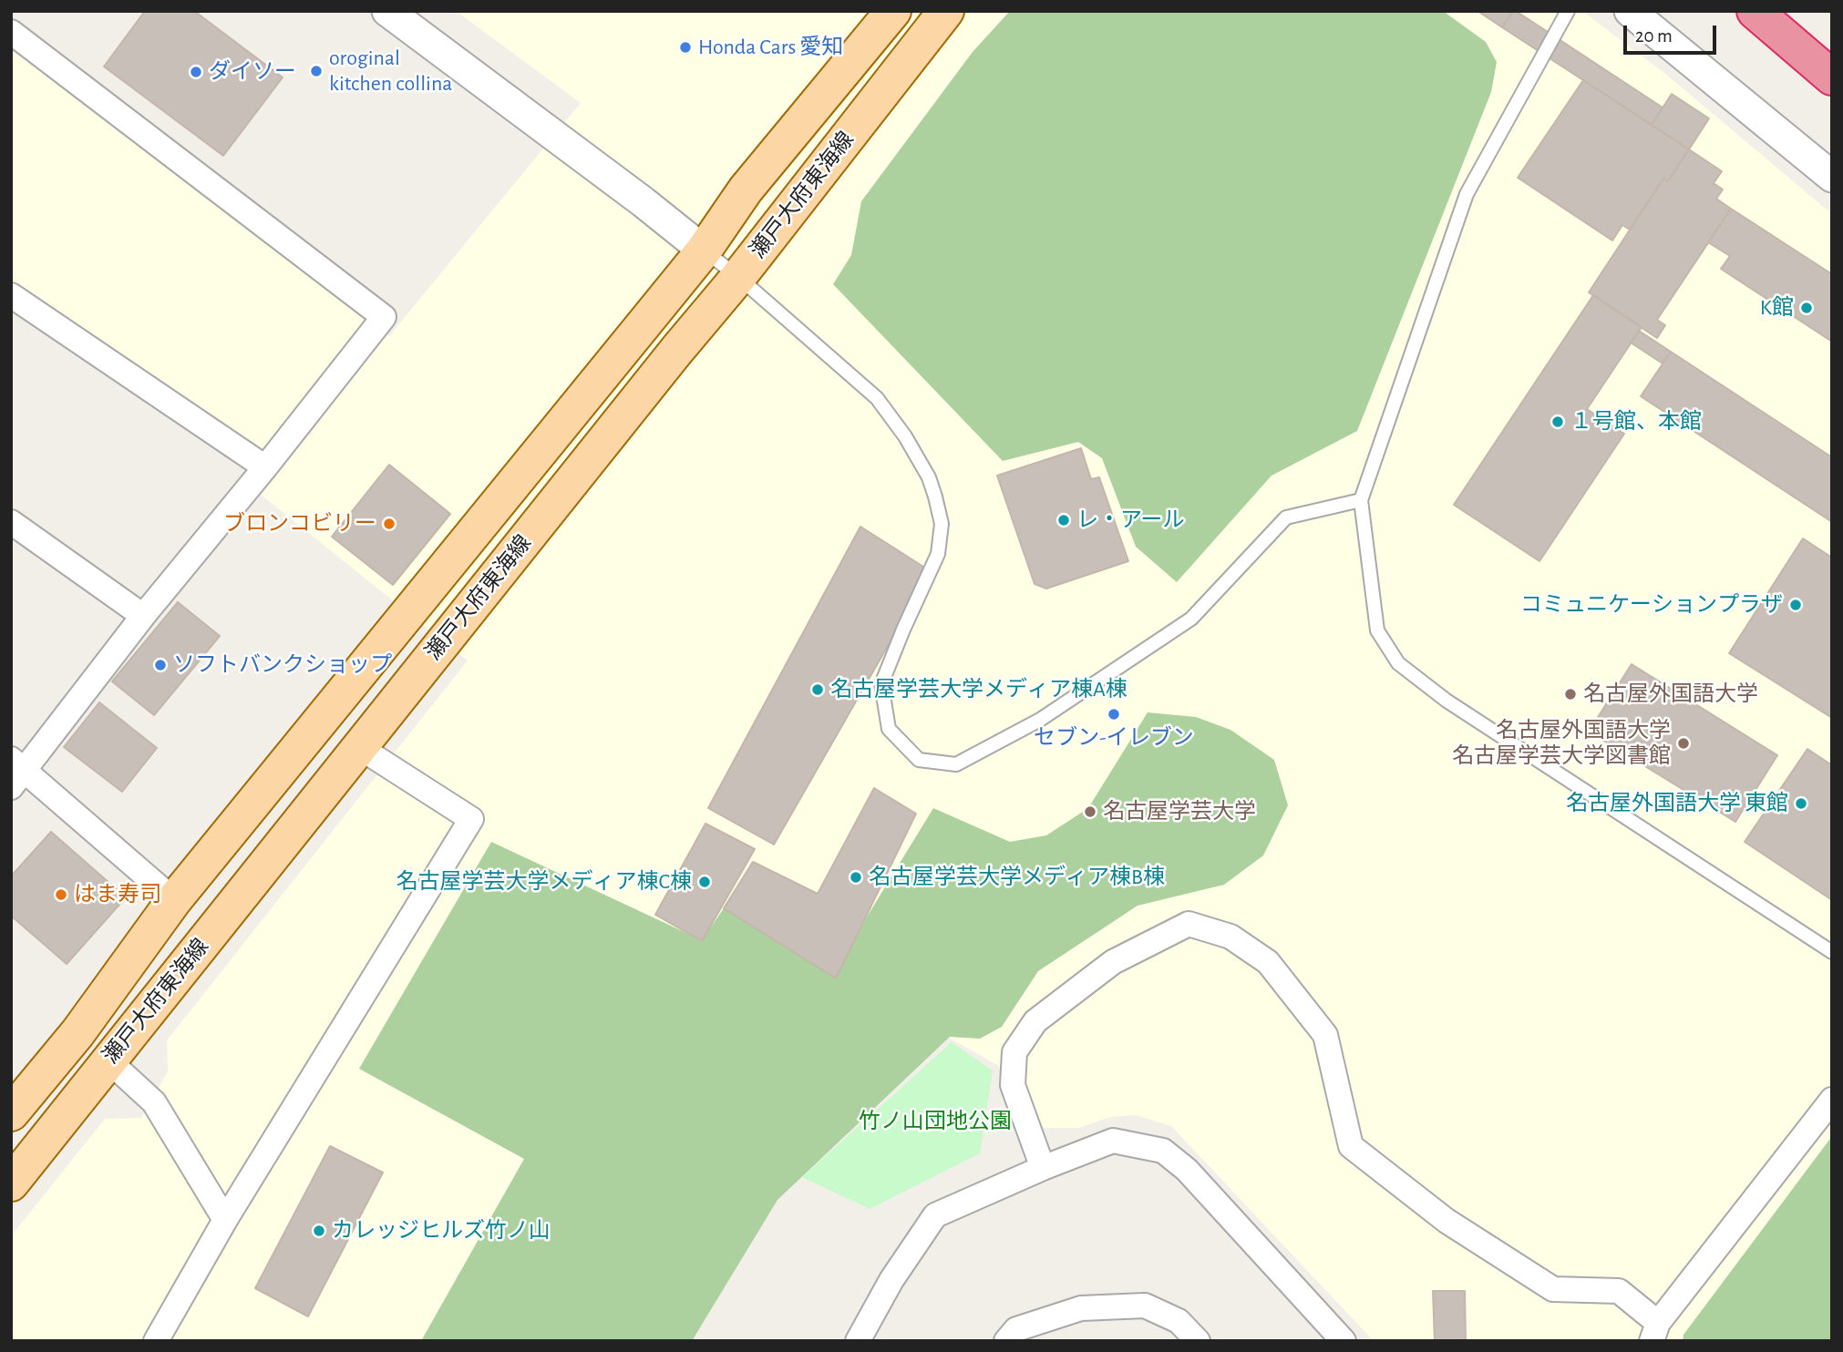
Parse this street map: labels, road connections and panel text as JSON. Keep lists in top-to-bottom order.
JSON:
{
  "streets": {
    "main road": ["瀬戸大府東海線"]
  },
  "parks": ["竹ノ山団地公園"],
  "places": [
    "Honda Cars 愛知",
    "oroginal kitchen collina",
    "ダイソー",
    "K館",
    "１号館、本館",
    "レ・アール",
    "ブロンコビリー",
    "コミュニケーションプラザ",
    "ソフトバンクショップ",
    "名古屋学芸大学メディア棟A棟",
    "名古屋外国語大学",
    "セブン-イレブン",
    "名古屋外国語大学 名古屋学芸大学図書館",
    "名古屋外国語大学 東館",
    "名古屋学芸大学",
    "名古屋学芸大学メディア棟B棟",
    "名古屋学芸大学メディア棟C棟",
    "はま寿司",
    "カレッジヒルズ竹ノ山"
  ],
  "scale_bar": "20 m"
}
